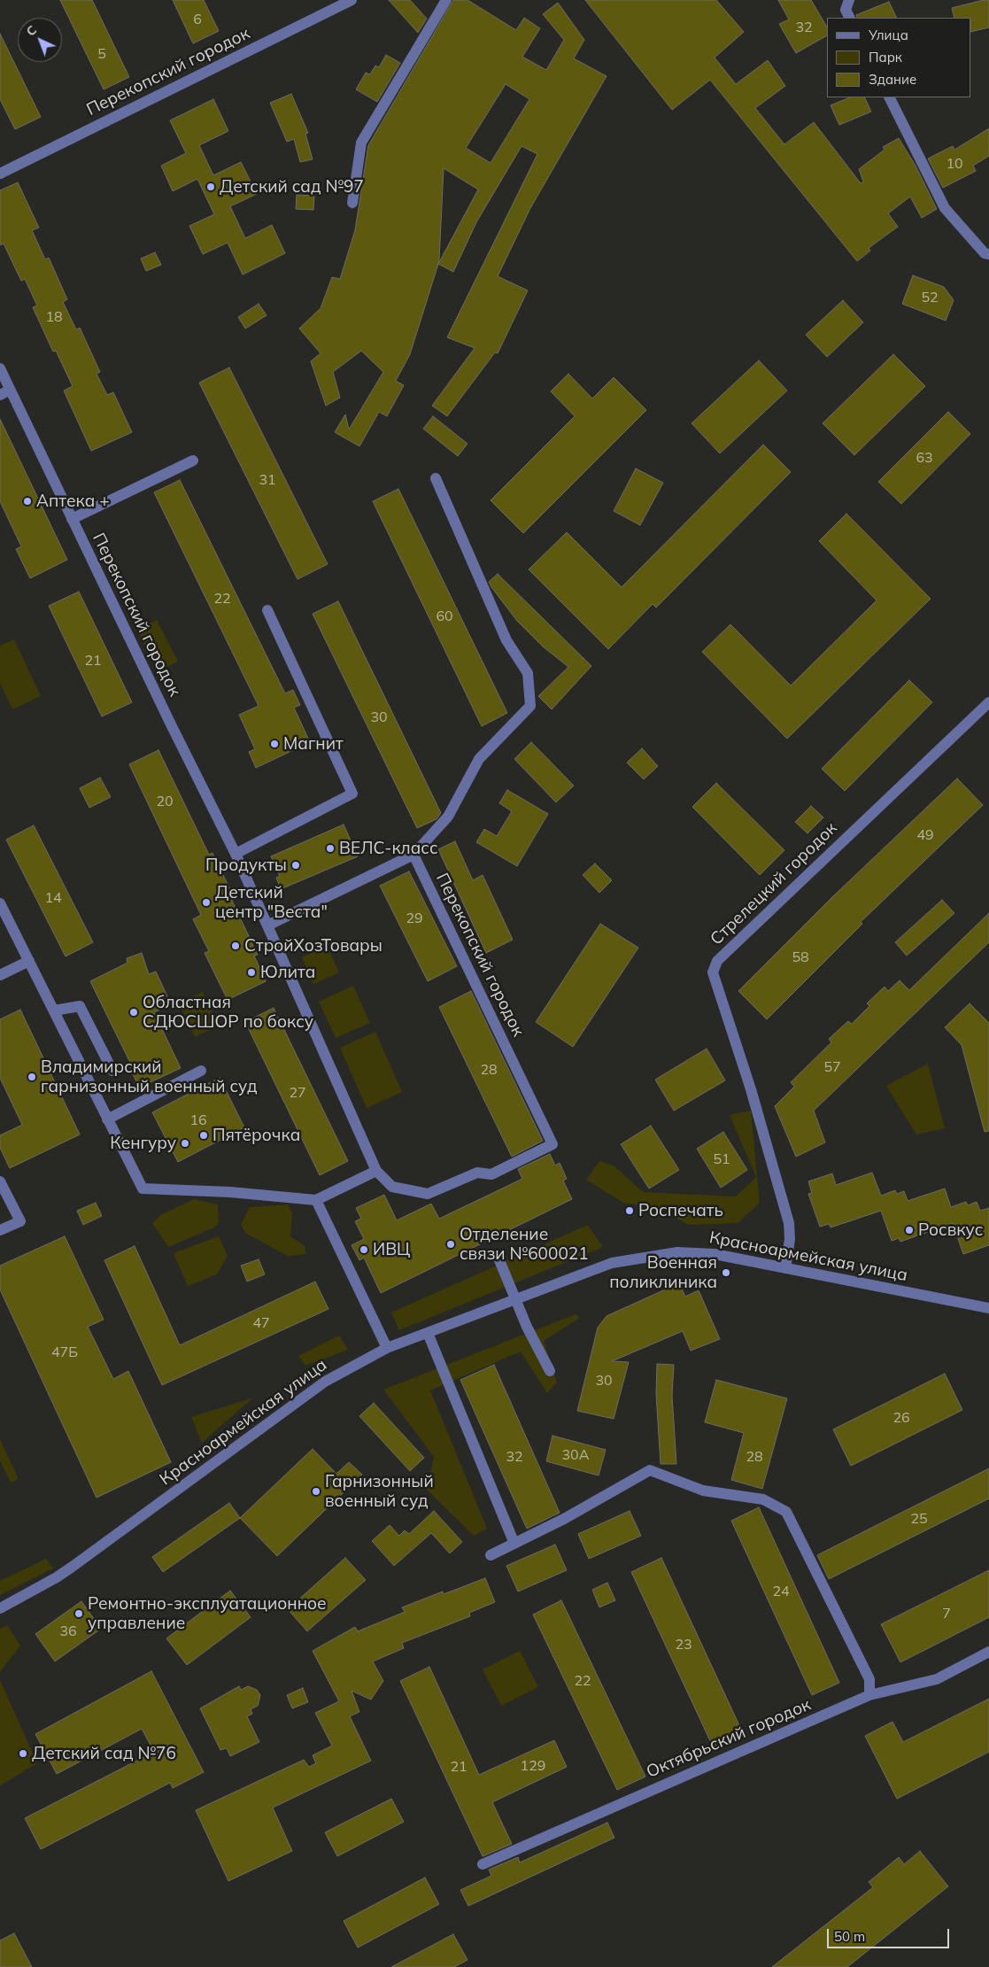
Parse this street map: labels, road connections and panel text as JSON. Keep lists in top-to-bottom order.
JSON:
{
  "streets": {
    "street": [
      "Перекопский городок",
      "Стрелецкий городок",
      "Красноармейская улица",
      "Октябрьский городок"
    ]
  },
  "crossings": [
    ["Стрелецкий городок", "Красноармейская улица"]
  ],
  "places": [
    "Детский сад №97",
    "Аптека +",
    "Магнит",
    "ВЕЛС-класс",
    "Продукты",
    "Детский центр \"Веста\"",
    "СтройХозТовары",
    "Юлита",
    "Областная СДЮСШОР по боксу",
    "Владимирский гарнизонный военный суд",
    "Пятёрочка",
    "Кенгуру",
    "Роспечать",
    "Росвкус",
    "Отделение связи №600021",
    "ИВЦ",
    "Военная поликлиника",
    "Гарнизонный военный суд",
    "Ремонтно-эксплуатационное управление",
    "Детский сад №76"
  ],
  "house_numbers": [
    "6",
    "32",
    "5",
    "10",
    "52",
    "18",
    "63",
    "31",
    "22",
    "60",
    "21",
    "30",
    "20",
    "49",
    "14",
    "29",
    "58",
    "57",
    "28",
    "27",
    "16",
    "51",
    "47",
    "47Б",
    "30",
    "26",
    "30А",
    "32",
    "28",
    "25",
    "24",
    "7",
    "36",
    "23",
    "22",
    "129",
    "21"
  ],
  "legend": ["Улица", "Парк", "Здание"],
  "scale_bar": "50 m",
  "north": "top left"
}
